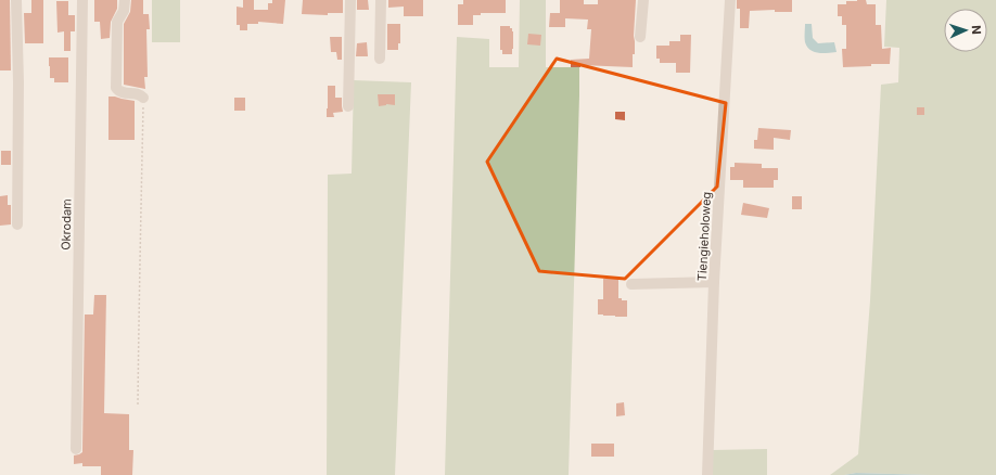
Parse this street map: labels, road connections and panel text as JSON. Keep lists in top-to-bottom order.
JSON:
{
  "streets": {
    "street": ["Okrodam", "Tiengieholoweg"]
  },
  "north": "right"
}
